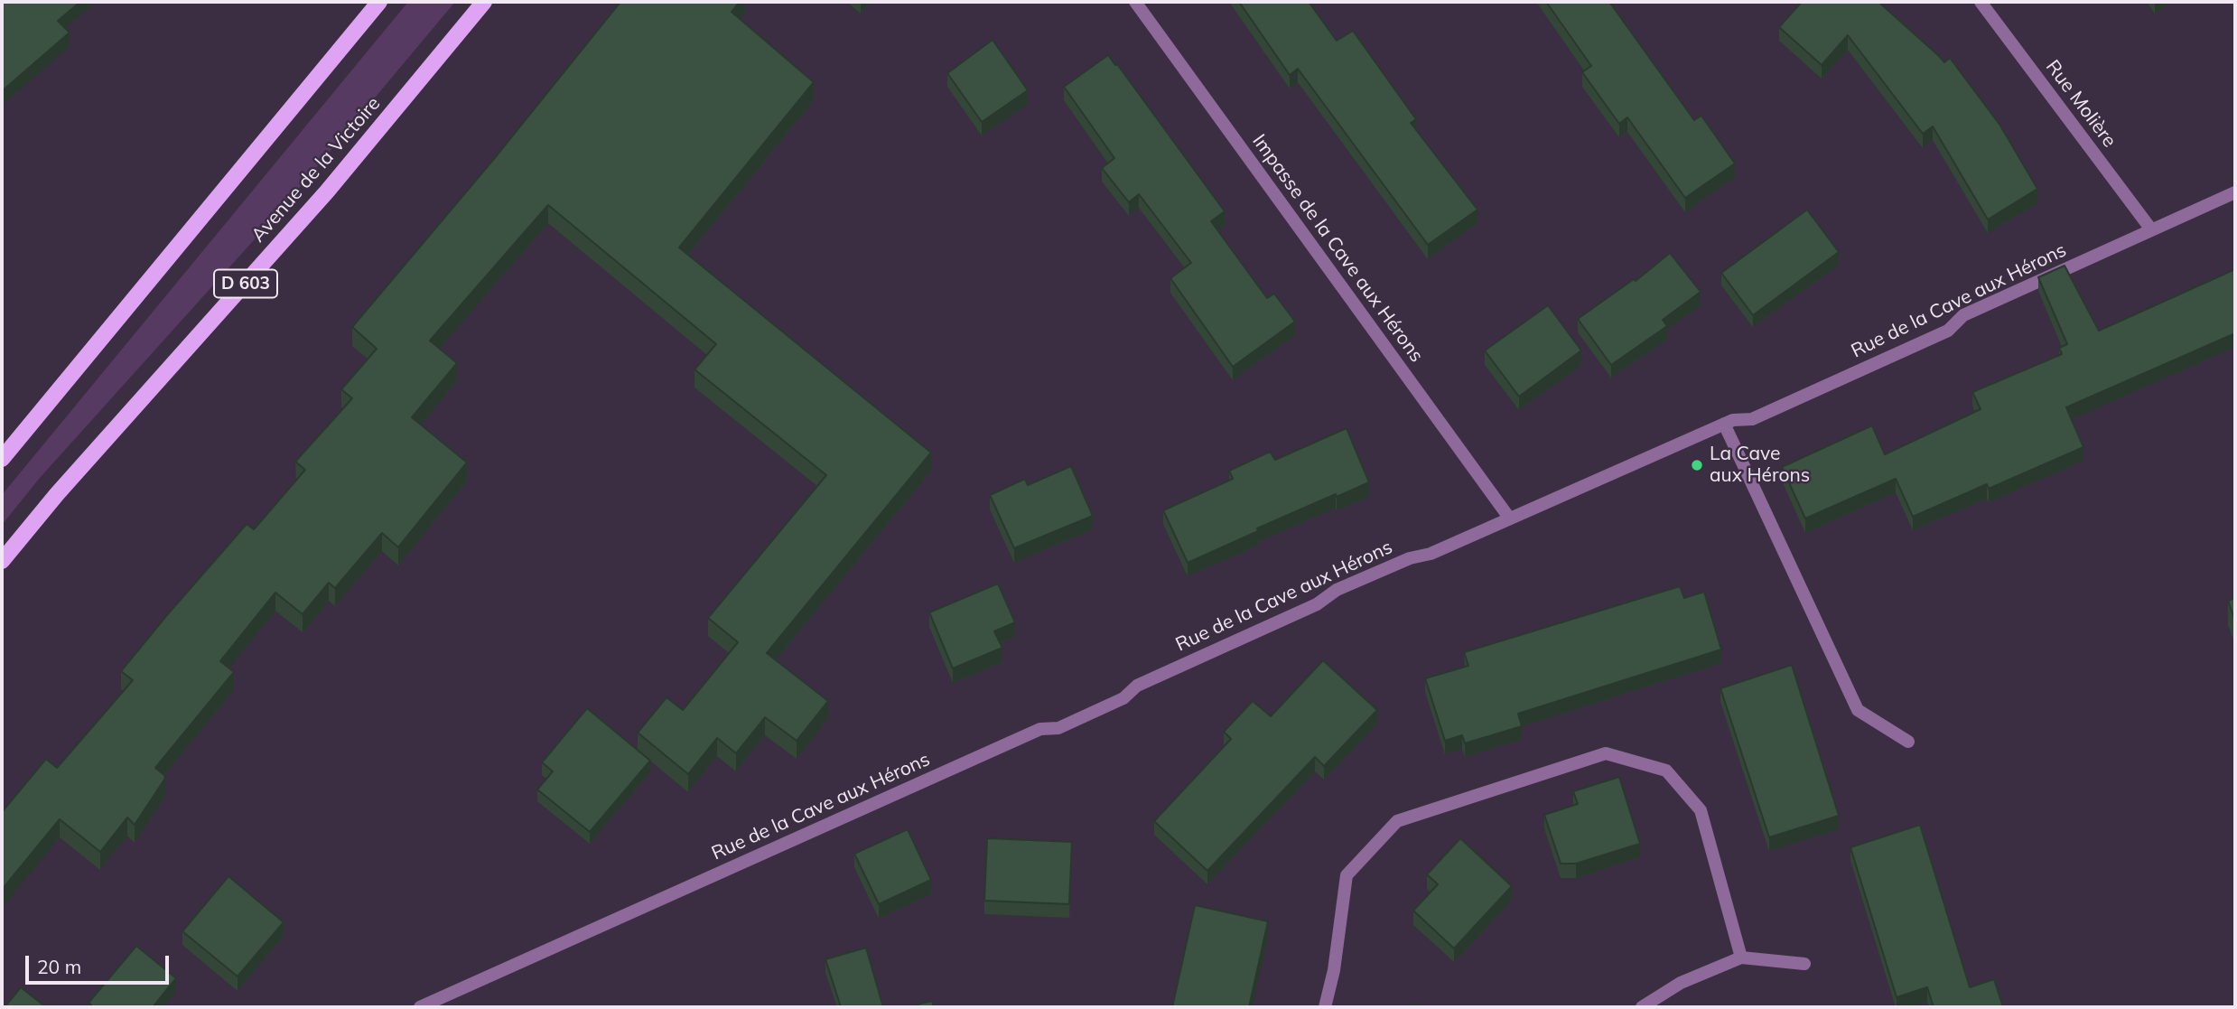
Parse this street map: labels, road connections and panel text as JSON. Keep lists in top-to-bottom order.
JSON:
{
  "streets": {
    "main road": ["Avenue de la Victoire", "D 603"],
    "street": ["Rue Molière", "Impasse de la Cave aux Hérons", "Rue de la Cave aux Hérons"]
  },
  "crossings": [
    ["Rue Molière", "Rue de la Cave aux Hérons"],
    ["Impasse de la Cave aux Hérons", "Rue de la Cave aux Hérons"]
  ],
  "places": ["La Cave aux Hérons"],
  "scale_bar": "20 m"
}
